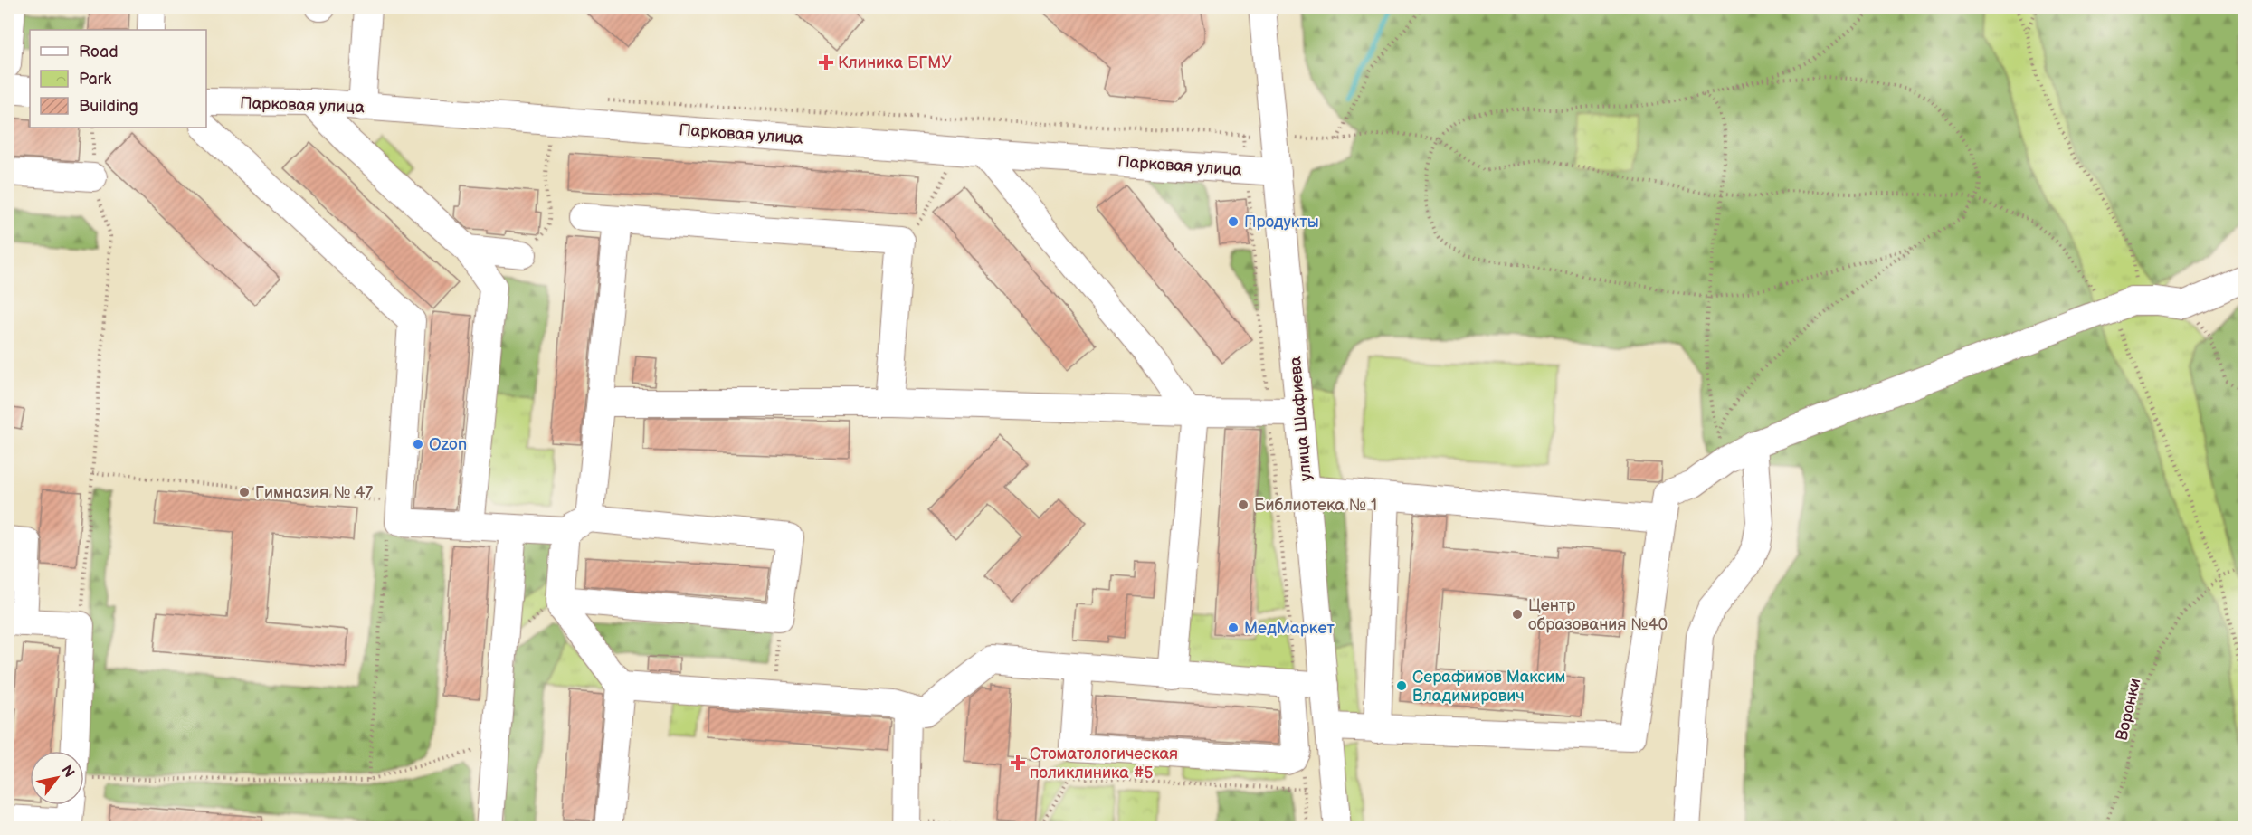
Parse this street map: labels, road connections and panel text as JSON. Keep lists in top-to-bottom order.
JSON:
{
  "streets": {
    "street": ["Парковая улица", "улица Шафиева"],
    "path": ["Воронки"]
  },
  "crossings": [
    ["Парковая улица", "улица Шафиева"]
  ],
  "places": {
    "health": ["Клиника БГМУ", "Стоматологическая поликлиника #5"],
    "other": [
      "Продукты",
      "Ozon",
      "Гимназия № 47",
      "Библиотека № 1",
      "Центр образования №40",
      "МедМаркет",
      "Серафимов Максим Владимирович"
    ]
  },
  "legend": ["Road", "Park", "Building"],
  "north": "top right"
}
